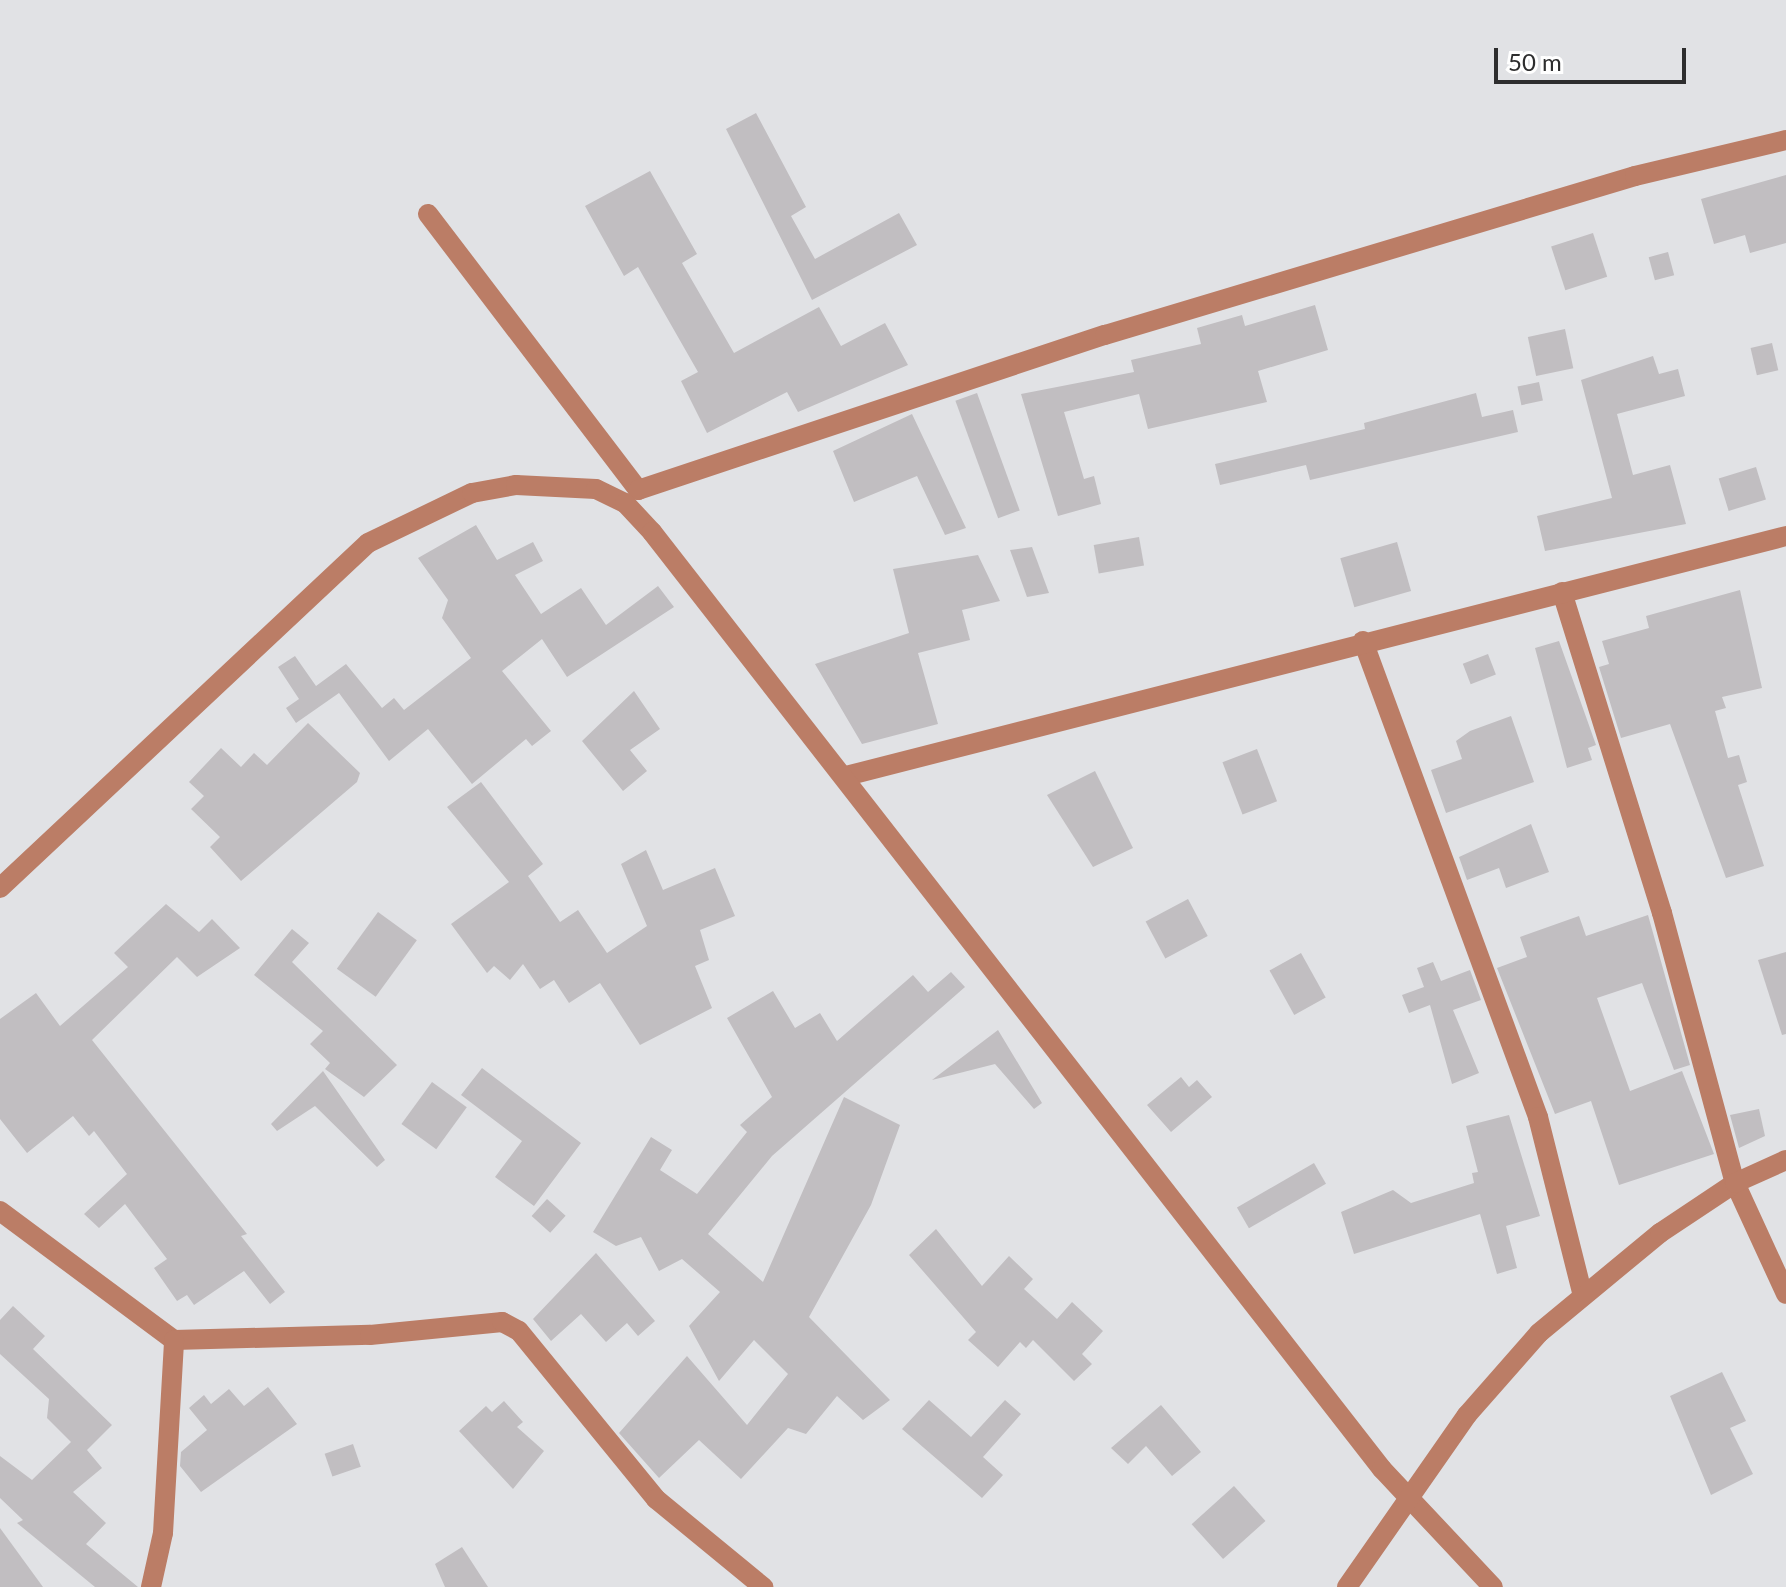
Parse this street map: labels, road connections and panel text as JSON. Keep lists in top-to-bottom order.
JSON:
{
  "scale_bar": "50 m"
}
